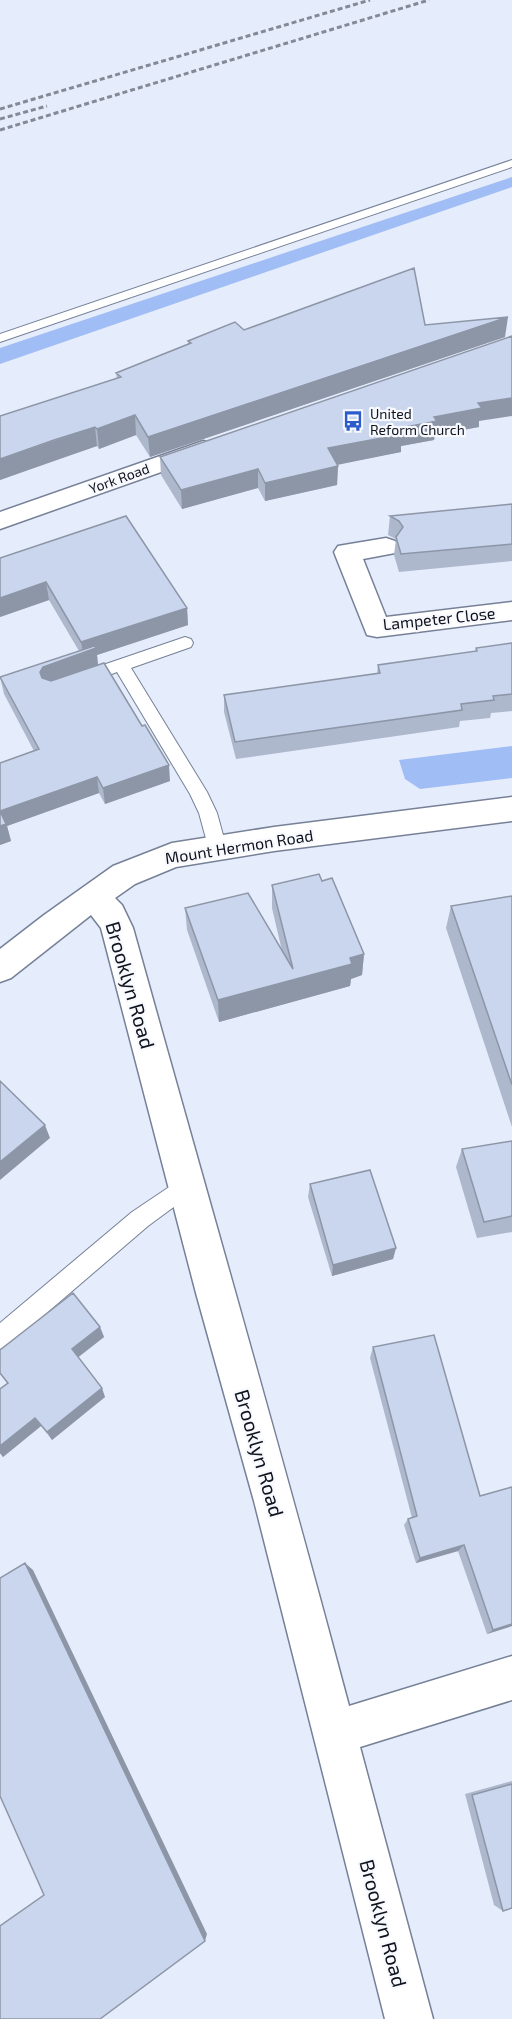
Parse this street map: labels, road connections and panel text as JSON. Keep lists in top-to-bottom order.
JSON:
{
  "streets": {
    "street": [
      "York Road",
      "Lampeter Close",
      "Mount Hermon Road",
      "Brooklyn Road"
    ]
  },
  "crossings": [
    ["Mount Hermon Road", "Brooklyn Road"]
  ],
  "places": {
    "bus stop": ["United Reform Church"]
  }
}
